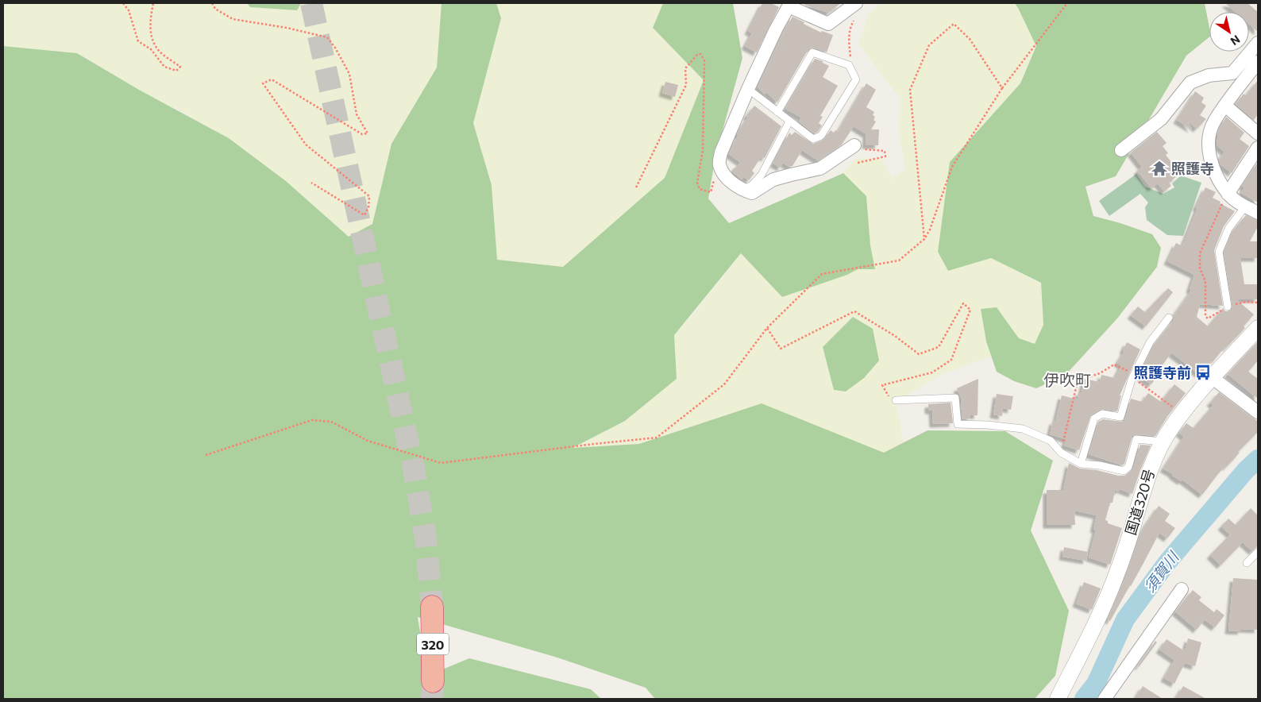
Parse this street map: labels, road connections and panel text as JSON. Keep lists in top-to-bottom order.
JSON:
{
  "streets": {
    "highway": ["320"],
    "street": ["国道320号"]
  },
  "districts": ["伊吹町"],
  "water": ["須賀川"],
  "places": {
    "temple": ["照護寺"],
    "bus stop": ["照護寺前"]
  },
  "north": "bottom right"
}
